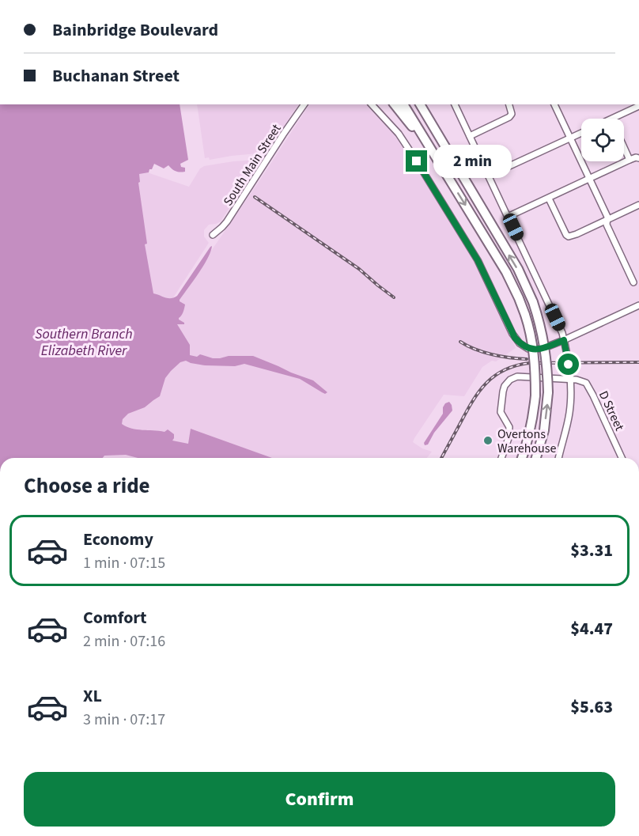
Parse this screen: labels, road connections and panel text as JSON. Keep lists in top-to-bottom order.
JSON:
{
  "streets": {
    "street": ["South Main Street", "D Street"]
  },
  "water": ["Southern Branch Elizabeth River"],
  "places": ["Overtons Warehouse"],
  "page": {
    "banner": ["Bainbridge Boulevard", "Buchanan Street"],
    "bubble": "2 min",
    "heading": "Choose a ride",
    "list": [
      {
        "name": "Economy",
        "note": "1 min · 07:15",
        "value": "$3.31"
      },
      {
        "name": "Comfort",
        "note": "2 min · 07:16",
        "value": "$4.47"
      },
      {
        "name": "XL",
        "note": "3 min · 07:17",
        "value": "$5.63"
      }
    ],
    "buttons": "Confirm"
  }
}
